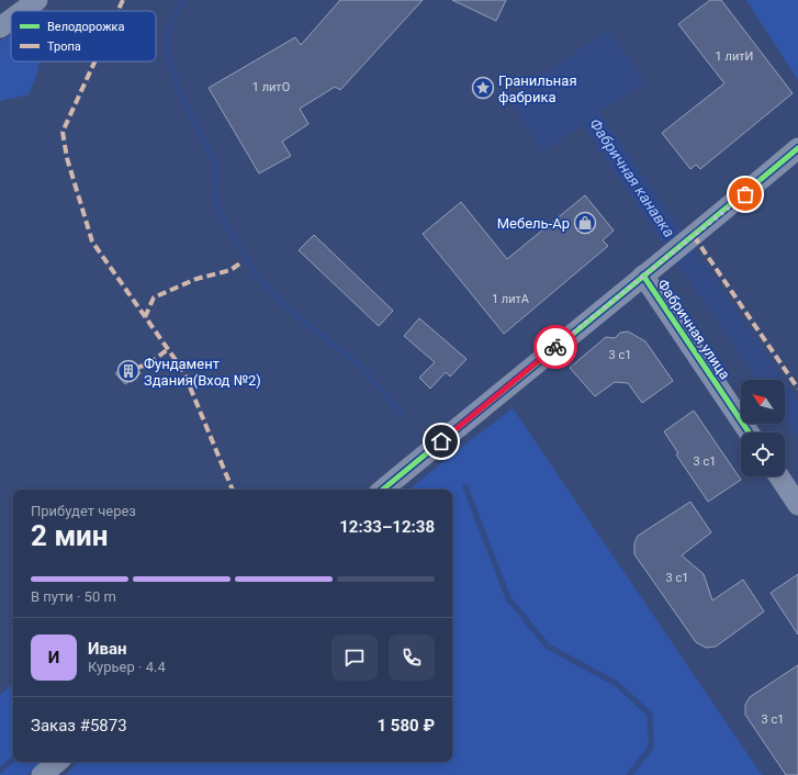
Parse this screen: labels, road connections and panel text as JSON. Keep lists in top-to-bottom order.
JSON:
{
  "streets": {
    "street": ["Фабричная улица"]
  },
  "water": ["Фабричная канавка"],
  "places": {
    "place": ["Гранильная фабрика"],
    "shop": ["Мебель-Ар"],
    "building": ["Фундамент Здания(Вход №2)"]
  },
  "house_numbers": [
    "1 литИ",
    "1 литО",
    "1 литА",
    "3 с1",
    "3 с1",
    "3 с1",
    "3 с1"
  ],
  "legend": ["Велодорожка", "Тропа"],
  "north": "top left",
  "page": {
    "heading": ["2 мин", "Прибудет через", "12:33–12:38"],
    "panel": [
      "Иван",
      "Курьер · 4.4",
      "Заказ #5873",
      "1 580 ₽"
    ],
    "bar": "В пути · 50 m",
    "round": "И"
  }
}
